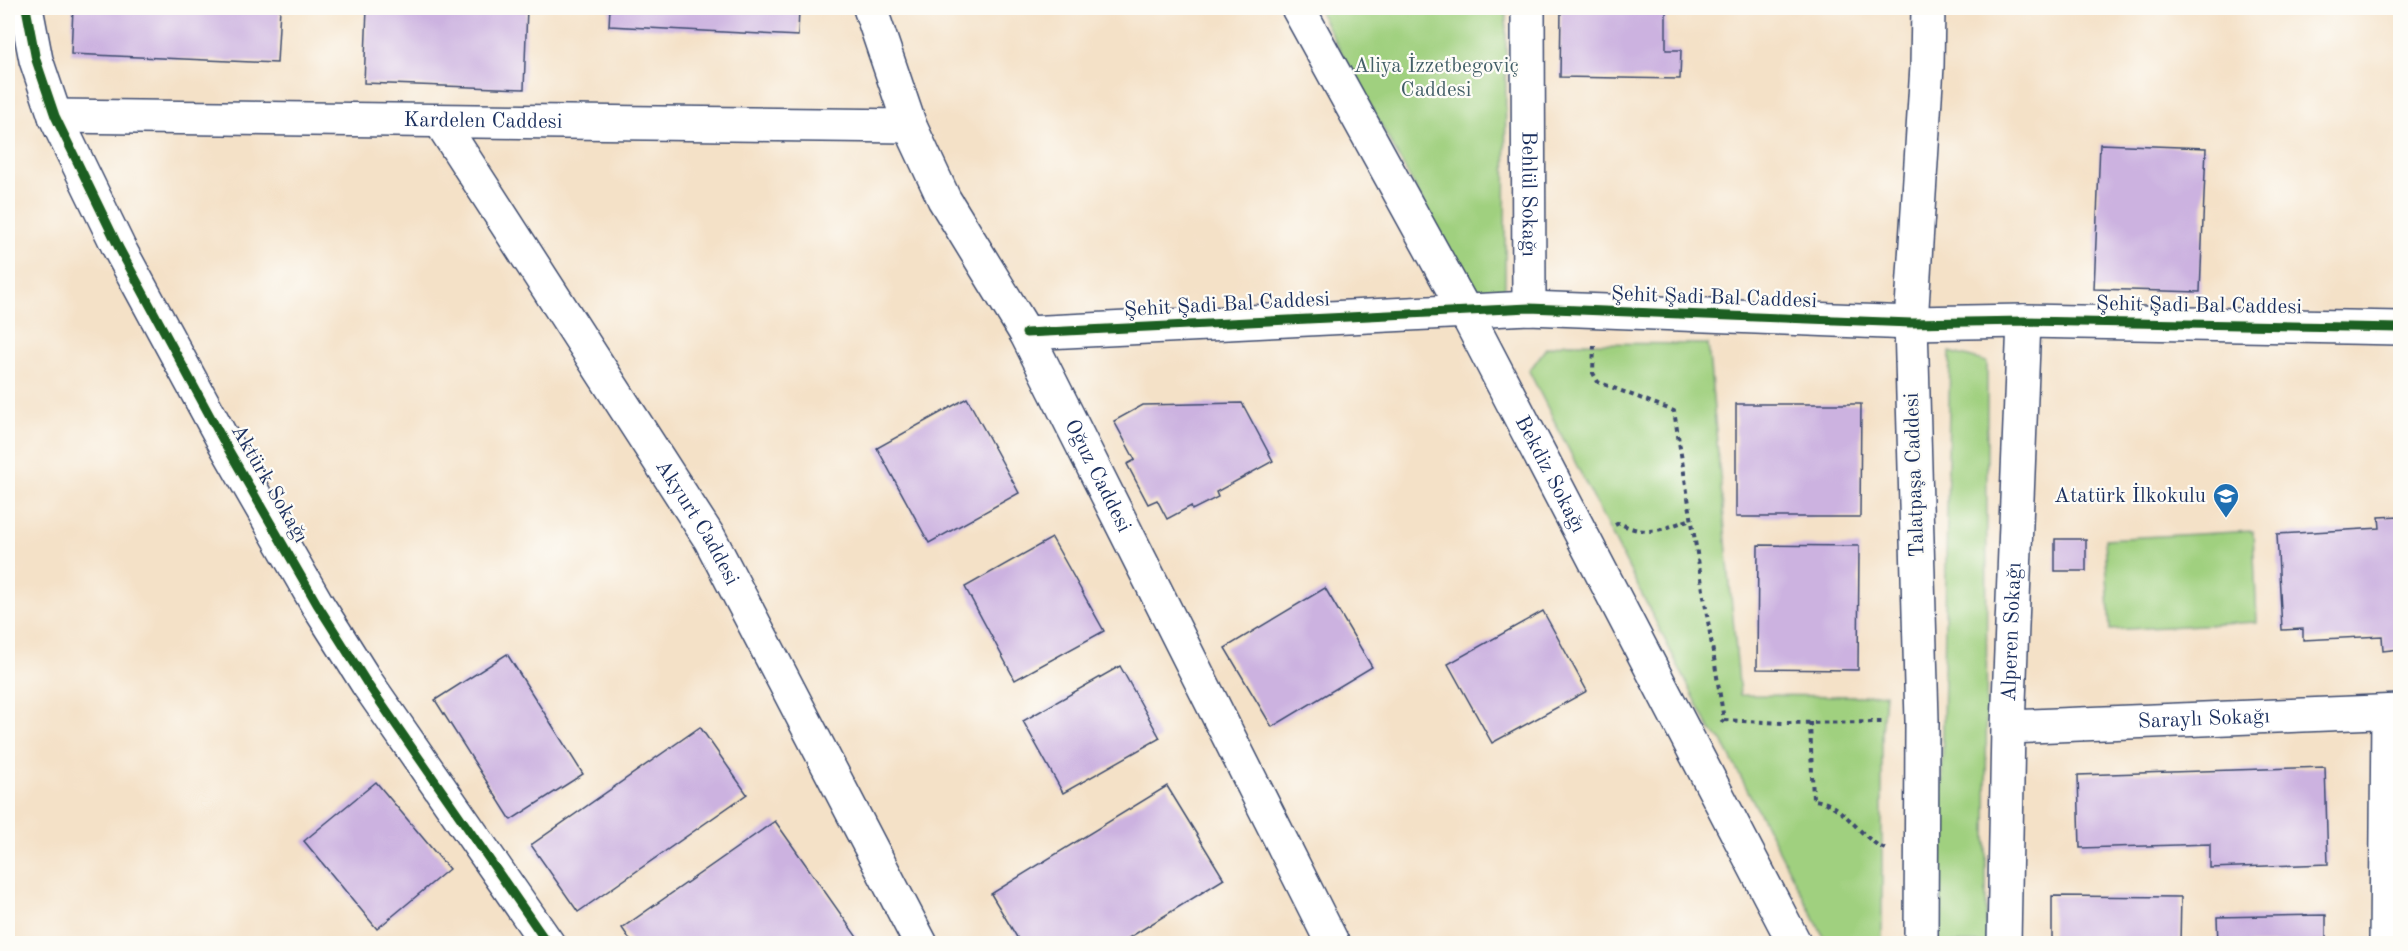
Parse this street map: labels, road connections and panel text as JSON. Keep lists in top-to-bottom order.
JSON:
{
  "streets": {
    "street": [
      "Kardelen Caddesi",
      "Behlül Sokağı",
      "Şehit Şadi Bal Caddesi",
      "Bekdiz Sokağı",
      "Talatpaşa Caddesi",
      "Oğuz Caddesi",
      "Aktürk Sokağı",
      "Akyurt Caddesi",
      "Alperen Sokağı",
      "Saraylı Sokağı"
    ]
  },
  "crossings": [
    ["Kardelen Caddesi", "Oğuz Caddesi"],
    ["Kardelen Caddesi", "Aktürk Sokağı"],
    ["Kardelen Caddesi", "Akyurt Caddesi"],
    ["Behlül Sokağı", "Şehit Şadi Bal Caddesi"],
    ["Şehit Şadi Bal Caddesi", "Bekdiz Sokağı"],
    ["Şehit Şadi Bal Caddesi", "Talatpaşa Caddesi"],
    ["Şehit Şadi Bal Caddesi", "Oğuz Caddesi"],
    ["Şehit Şadi Bal Caddesi", "Alperen Sokağı"],
    ["Alperen Sokağı", "Saraylı Sokağı"]
  ],
  "parks": ["Aliya İzzetbegoviç Caddesi"],
  "places": {
    "school or university": ["Atatürk İlkokulu"]
  }
}
